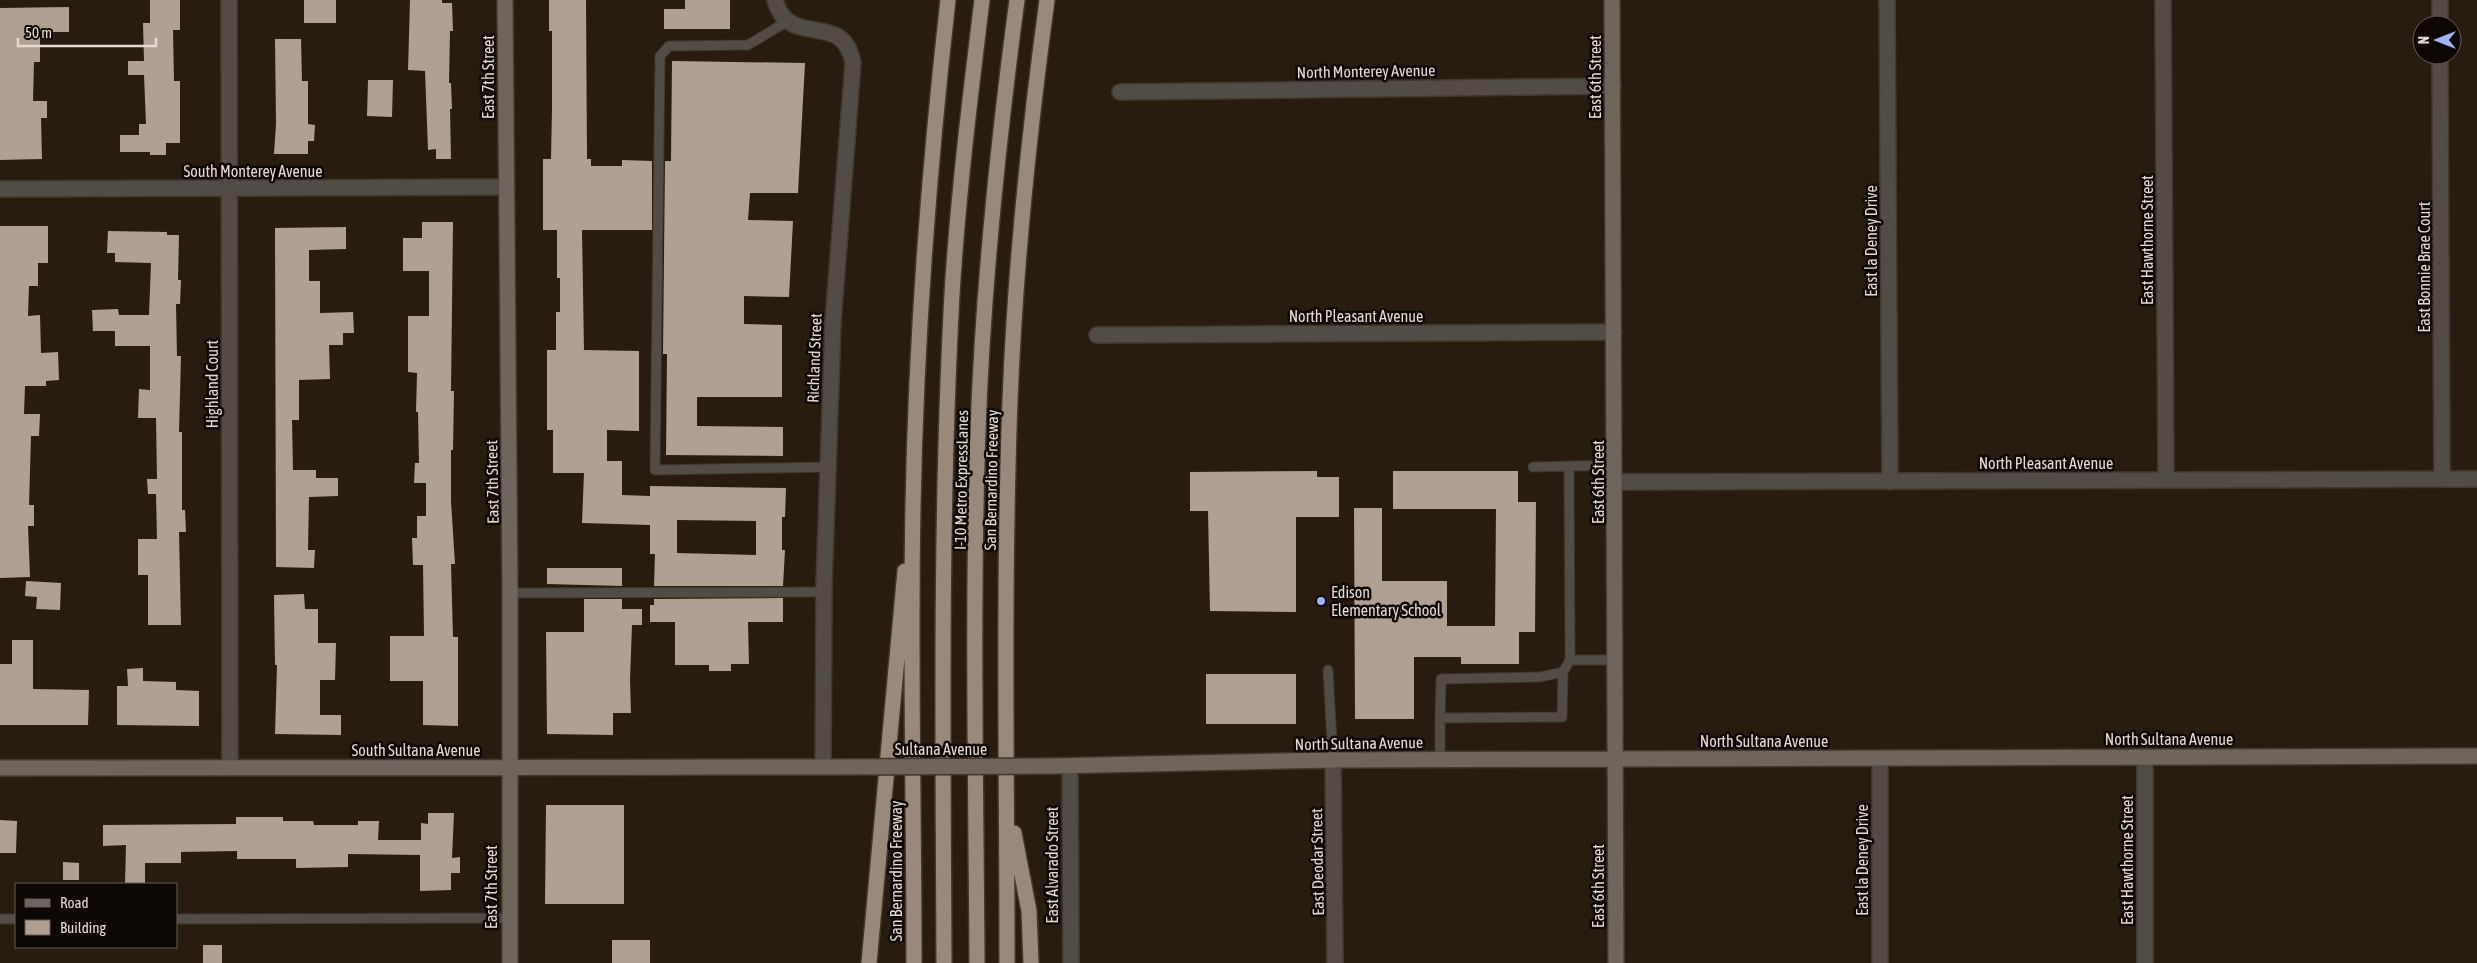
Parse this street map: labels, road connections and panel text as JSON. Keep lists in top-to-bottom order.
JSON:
{
  "streets": {
    "highway": ["I-10 Metro ExpressLanes", "San Bernardino Freeway"],
    "street": [
      "North Monterey Avenue",
      "East 7th Street",
      "East 6th Street",
      "South Monterey Avenue",
      "East Hawthorne Street",
      "East la Deney Drive",
      "East Bonnie Brae Court",
      "North Pleasant Avenue",
      "Richland Street",
      "Highland Court",
      "North Sultana Avenue",
      "Sultana Avenue",
      "South Sultana Avenue",
      "East Deodar Street",
      "East Alvarado Street"
    ]
  },
  "crossings": [
    ["North Monterey Avenue", "East 6th Street"],
    ["East 7th Street", "South Monterey Avenue"],
    ["East 7th Street", "South Sultana Avenue"],
    ["East 6th Street", "North Pleasant Avenue"],
    ["East 6th Street", "North Sultana Avenue"],
    ["South Monterey Avenue", "Highland Court"],
    ["East Hawthorne Street", "North Pleasant Avenue"],
    ["East Hawthorne Street", "North Sultana Avenue"],
    ["East la Deney Drive", "North Pleasant Avenue"],
    ["East la Deney Drive", "North Sultana Avenue"],
    ["East Bonnie Brae Court", "North Pleasant Avenue"],
    ["Richland Street", "Sultana Avenue"],
    ["Richland Street", "South Sultana Avenue"],
    ["Highland Court", "South Sultana Avenue"],
    ["North Sultana Avenue", "Sultana Avenue"],
    ["North Sultana Avenue", "East Deodar Street"],
    ["North Sultana Avenue", "East Alvarado Street"],
    ["Sultana Avenue", "South Sultana Avenue"]
  ],
  "places": ["Edison Elementary School"],
  "legend": ["Road", "Building"],
  "scale_bar": "50 m",
  "north": "left"
}
